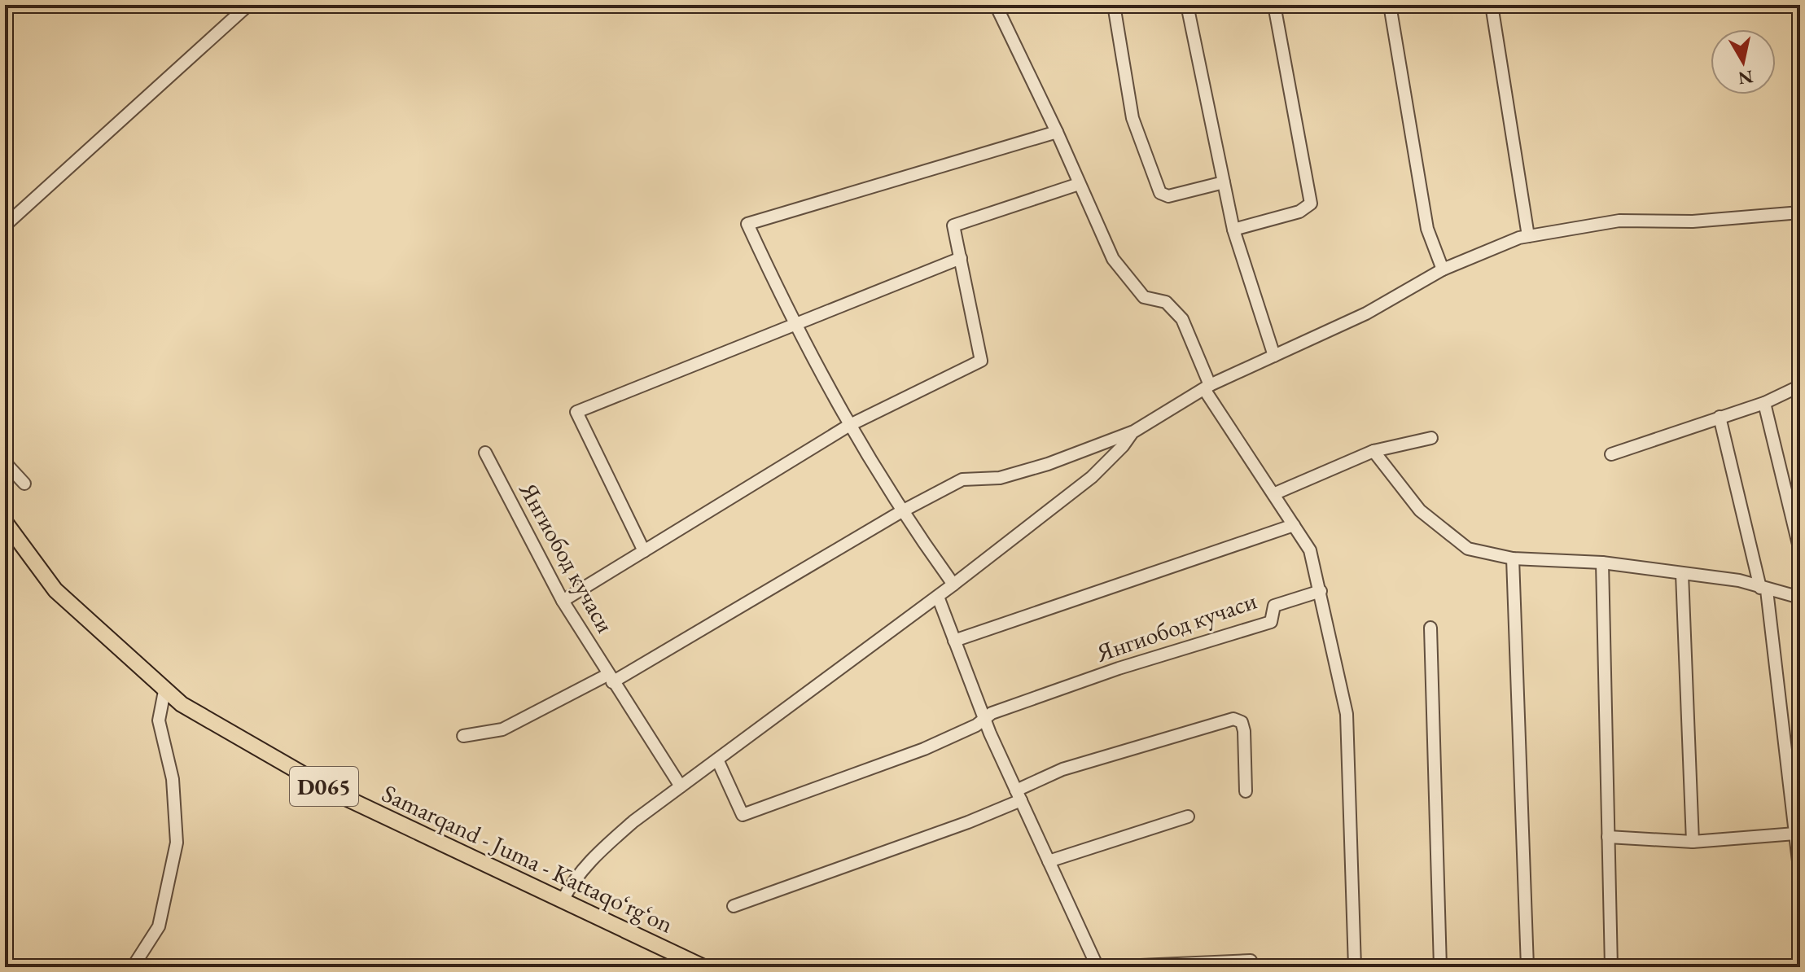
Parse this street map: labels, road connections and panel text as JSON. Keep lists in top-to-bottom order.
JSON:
{
  "streets": {
    "main road": ["D065", "Samarqand - Juma - Kattaqo‘rg‘on"],
    "street": ["Янгиобод кучаси"]
  },
  "north": "bottom"
}
